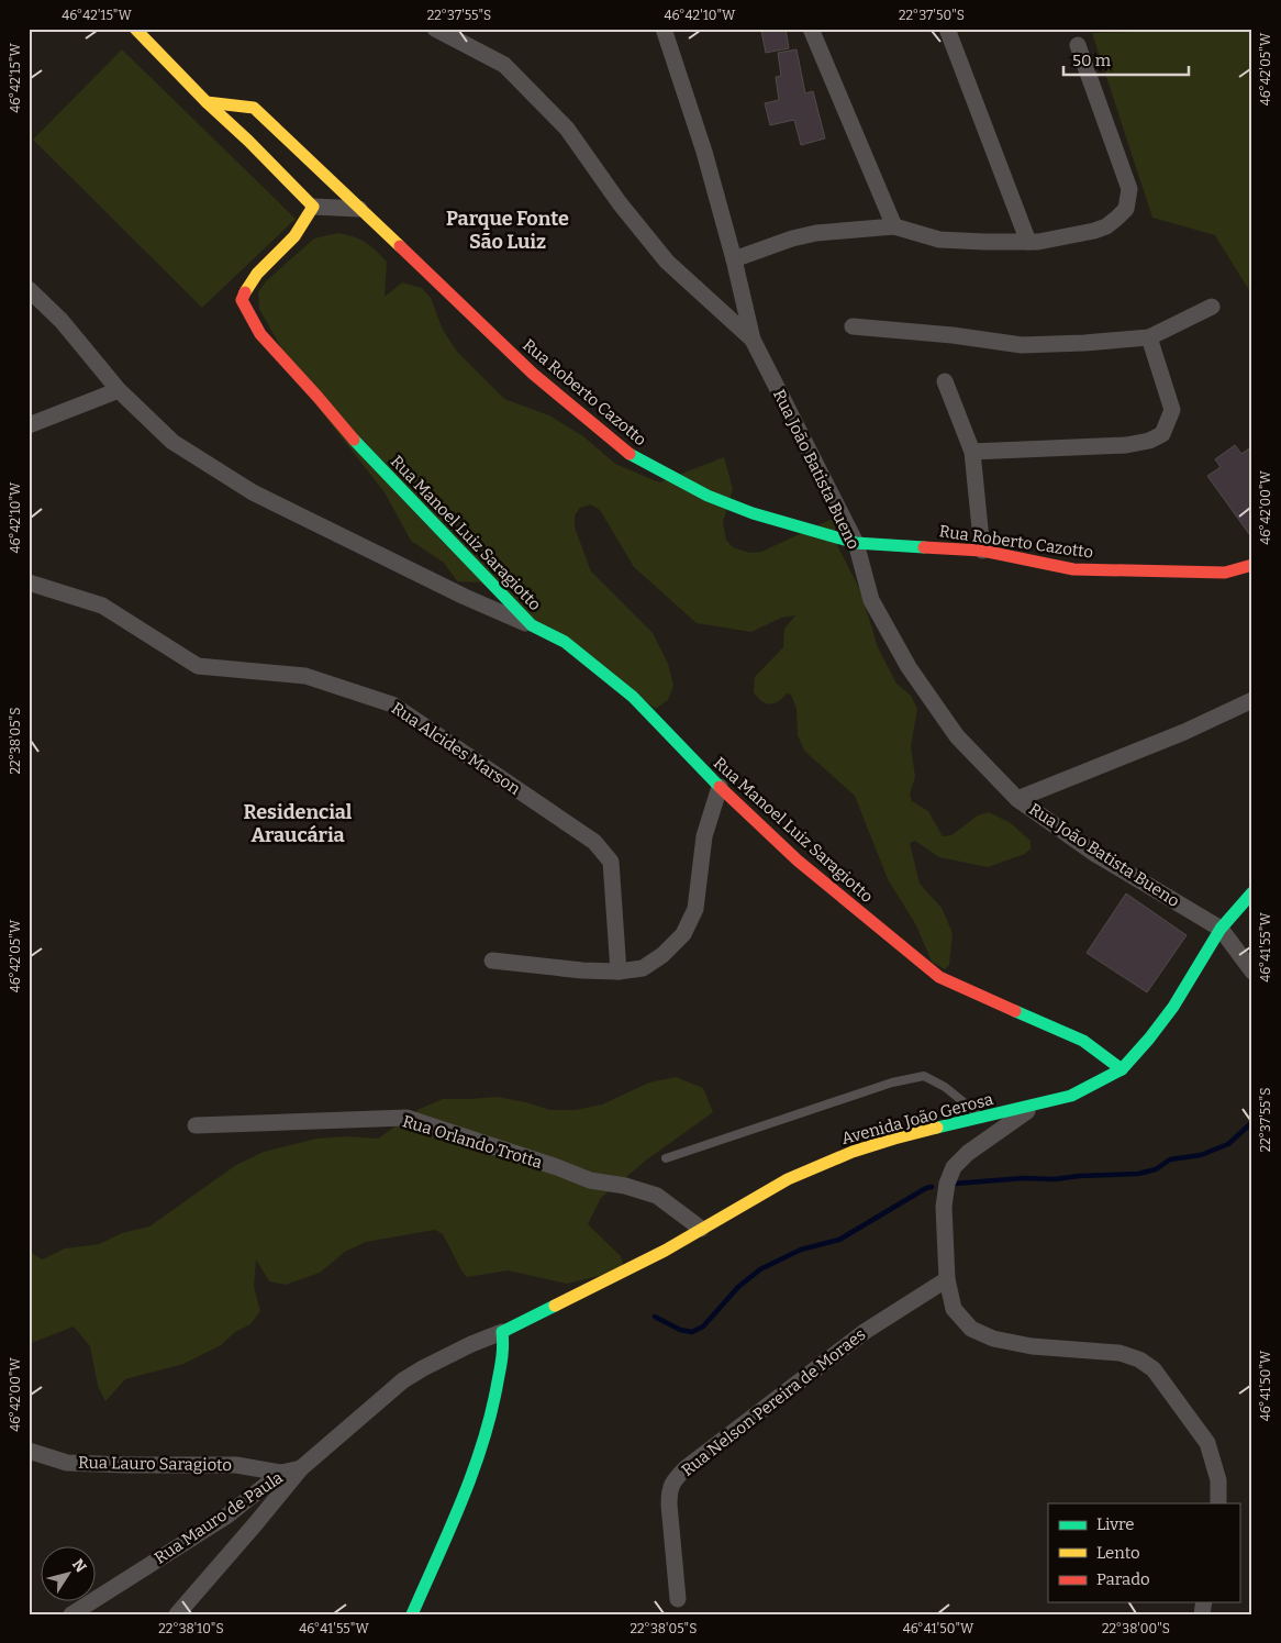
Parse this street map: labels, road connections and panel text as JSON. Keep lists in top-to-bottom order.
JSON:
{
  "streets": {
    "street": [
      "Rua Roberto Cazotto",
      "Rua João Batista Bueno",
      "Rua Manoel Luiz Saragiotto",
      "Rua Alcides Marson",
      "Avenida João Gerosa",
      "Rua Orlando Trotta",
      "Rua Nelson Pereira de Moraes",
      "Rua Lauro Saragioto",
      "Rua Mauro de Paula"
    ]
  },
  "crossings": [
    ["Rua Roberto Cazotto", "Rua João Batista Bueno"],
    ["Rua João Batista Bueno", "Avenida João Gerosa"],
    ["Rua Manoel Luiz Saragiotto", "Avenida João Gerosa"],
    ["Avenida João Gerosa", "Rua Orlando Trotta"],
    ["Avenida João Gerosa", "Rua Mauro de Paula"],
    ["Rua Lauro Saragioto", "Rua Mauro de Paula"]
  ],
  "districts": ["Parque Fonte São Luiz", "Residencial Araucária"],
  "legend": ["Livre", "Lento", "Parado"],
  "scale_bar": "50 m",
  "north": "top right",
  "coordinates": [
    "46°42'15\"W",
    "22°37'55\"S",
    "46°42'10\"W",
    "22°37'50\"S",
    "46°42'05\"W",
    "46°42'00\"W",
    "22°38'05\"S",
    "46°41'55\"W",
    "46°41'50\"W",
    "22°38'10\"S",
    "22°38'00\"S"
  ]
}
